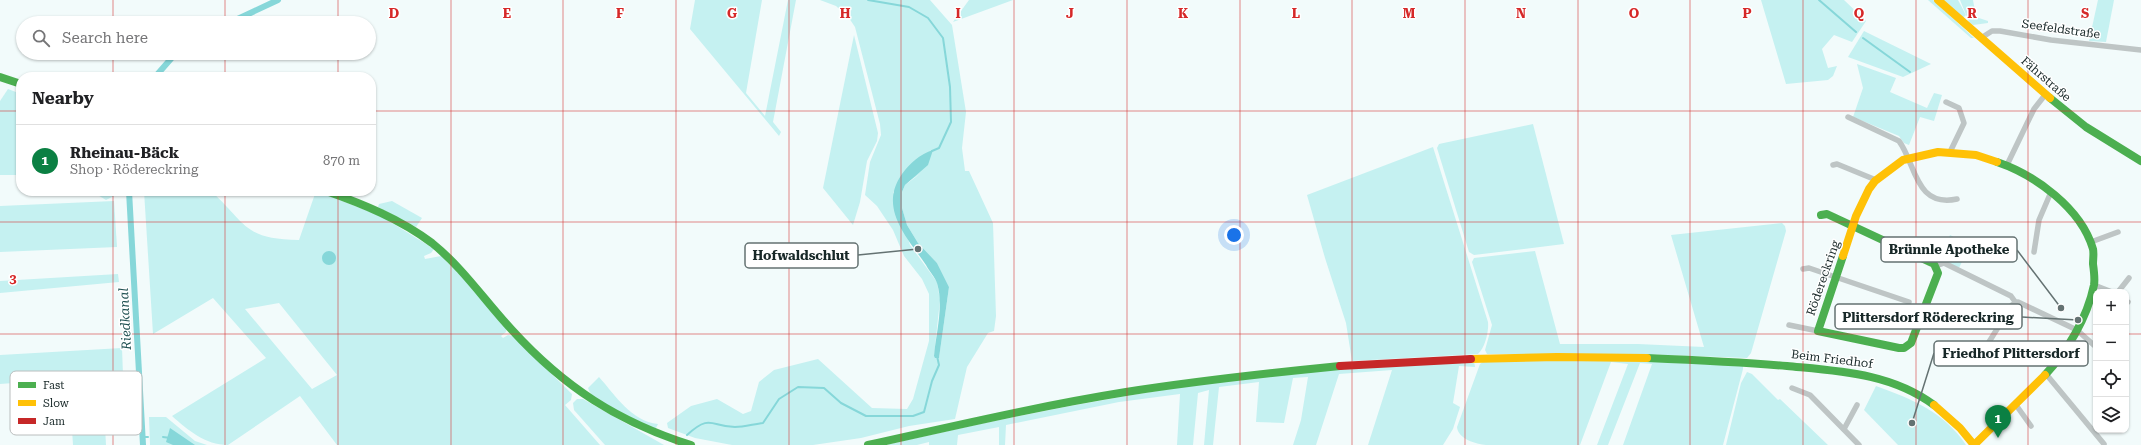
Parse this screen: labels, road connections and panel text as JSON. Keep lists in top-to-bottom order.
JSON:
{
  "streets": {
    "main road": ["Fährstraße", "Rödereckring", "Beim Friedhof"],
    "street": ["Seefeldstraße"]
  },
  "crossings": [
    ["Seefeldstraße", "Fährstraße"],
    ["Rödereckring", "Beim Friedhof"]
  ],
  "water": ["Riedkanal"],
  "places": [
    "Hofwaldschlut",
    "Brünnle Apotheke",
    "Plittersdorf Rödereckring",
    "Friedhof Plittersdorf"
  ],
  "legend": ["Fast", "Slow", "Jam"],
  "page": {
    "search": "Search here",
    "heading": "Nearby",
    "list": [
      {
        "mark": "1",
        "name": "Rheinau-Bäck",
        "note": "Shop · Rödereckring",
        "value": "870 m"
      }
    ],
    "map_buttons": ["+", "−"],
    "pins": "1"
  },
  "grid": {
    "columns": [
      "D",
      "E",
      "F",
      "G",
      "H",
      "I",
      "J",
      "K",
      "L",
      "M",
      "N",
      "O",
      "P",
      "Q",
      "R",
      "S"
    ],
    "rows": ["3"]
  }
}
